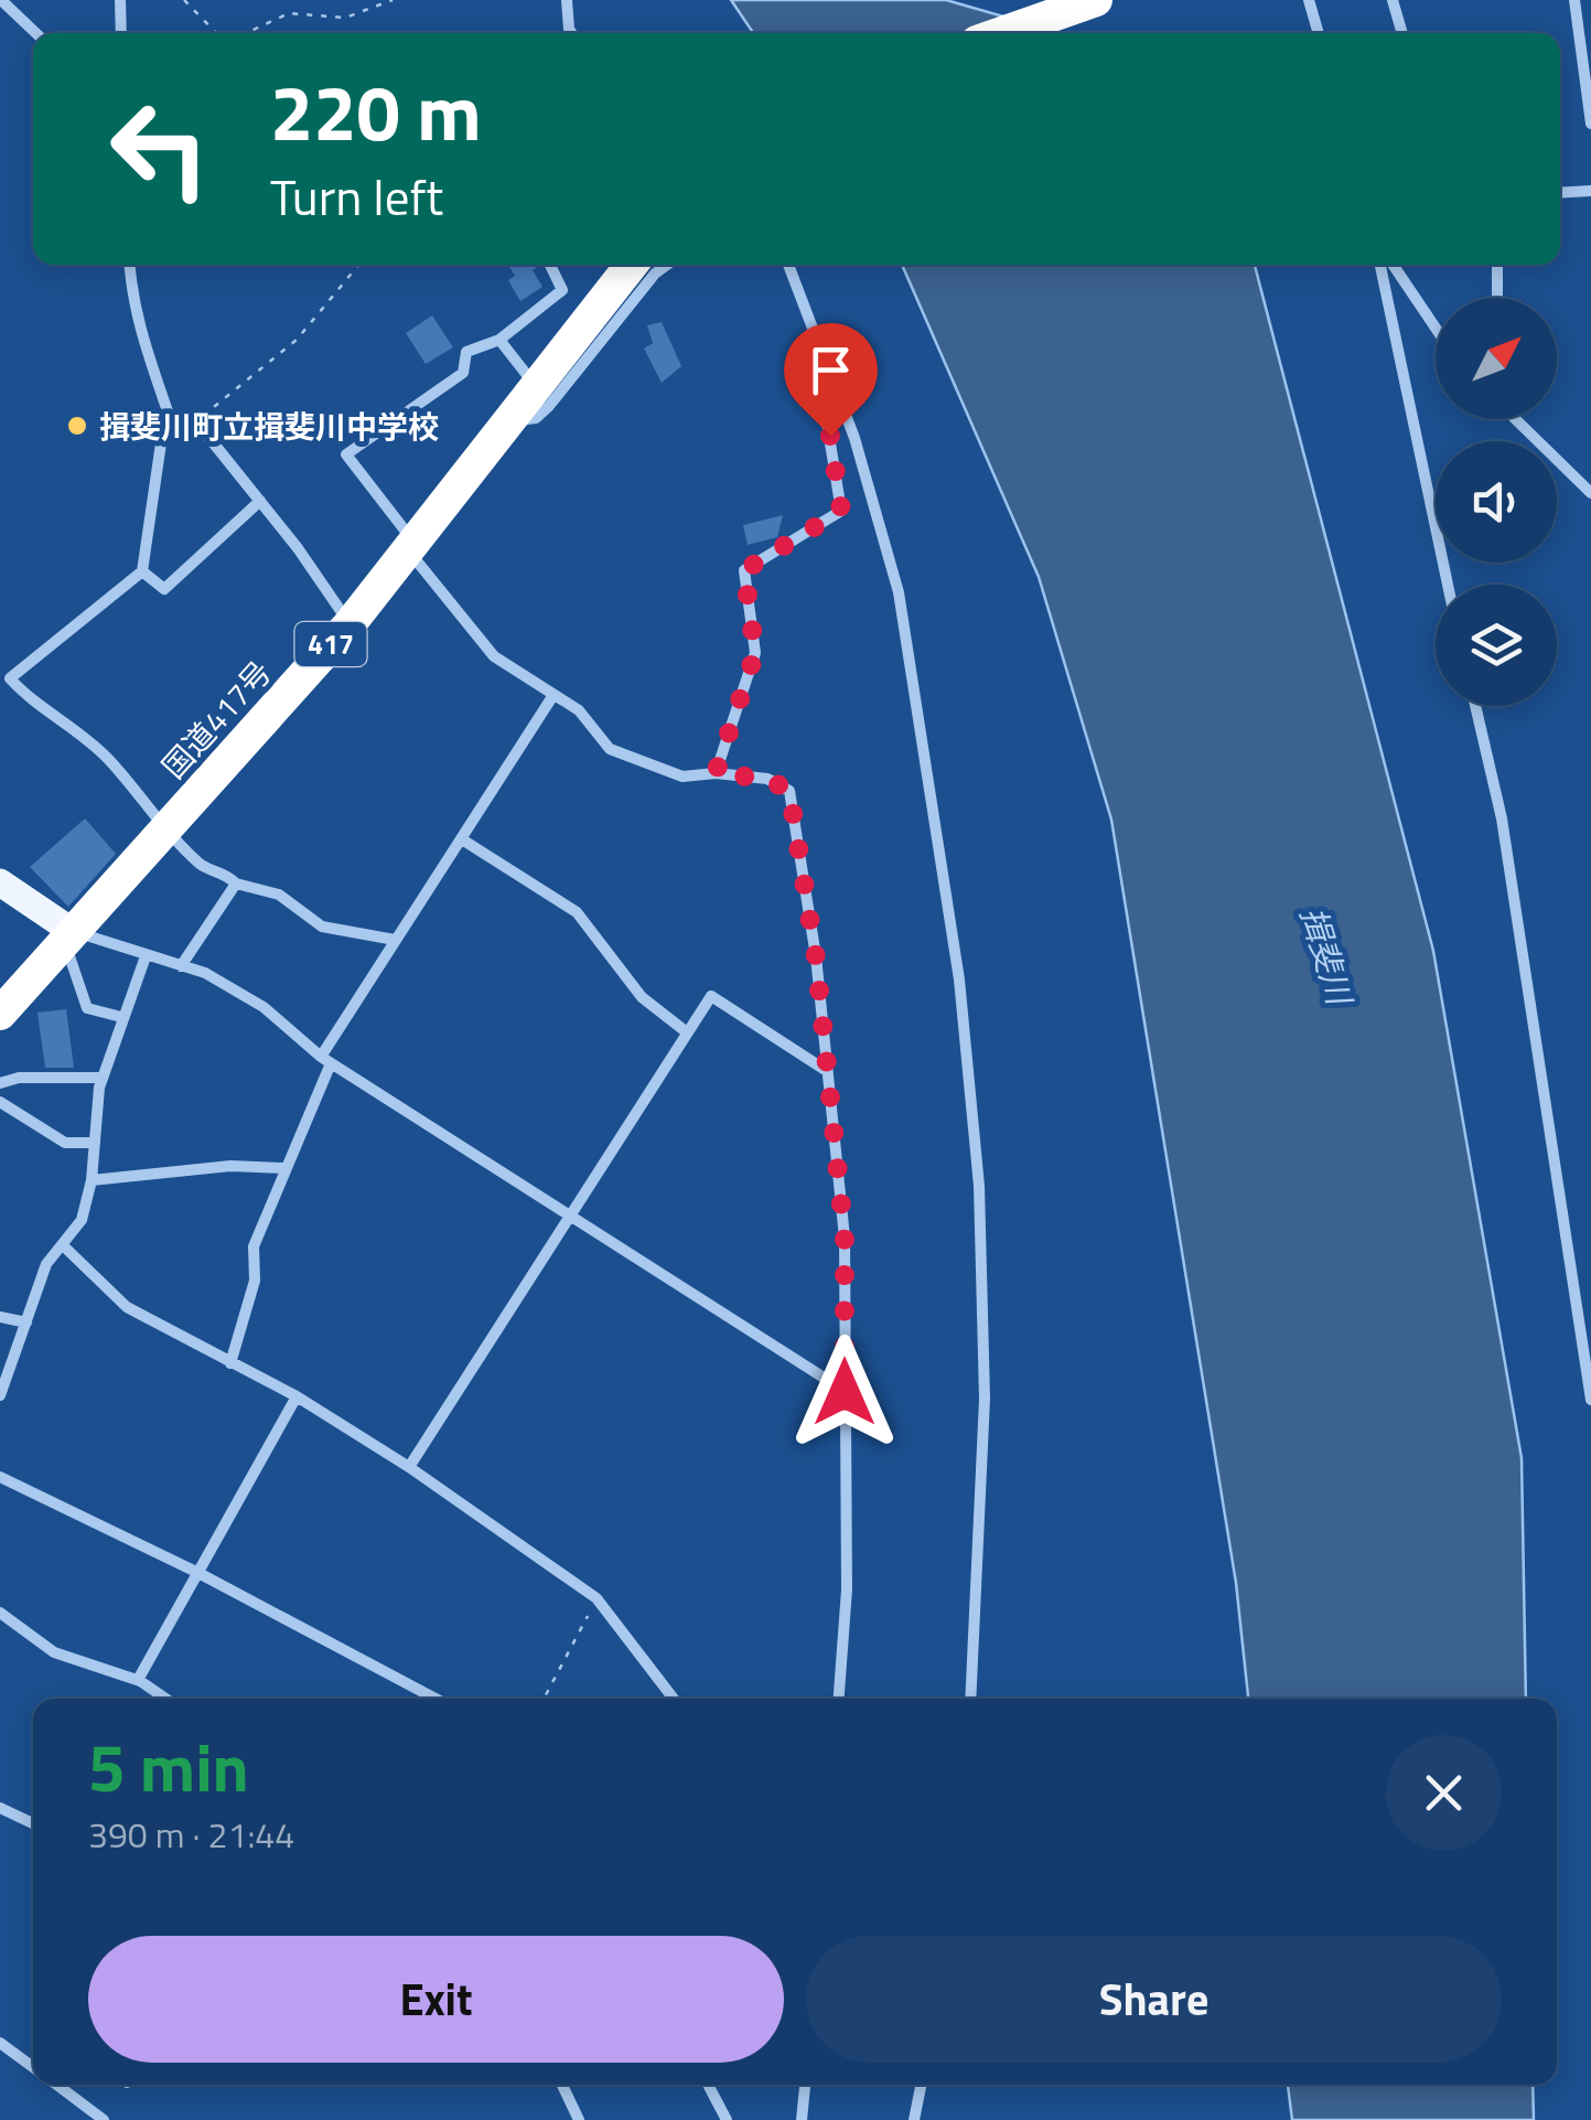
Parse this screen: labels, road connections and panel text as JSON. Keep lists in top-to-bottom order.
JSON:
{
  "streets": {
    "highway": ["417", "国道417号"]
  },
  "water": ["揖斐川"],
  "places": ["揖斐川町立揖斐川中学校"],
  "north": "top right",
  "page": {
    "turn": ["220 m", "Turn left"],
    "heading": ["5 min", "390 m · 21:44"],
    "buttons": ["Exit", "Share"]
  }
}
